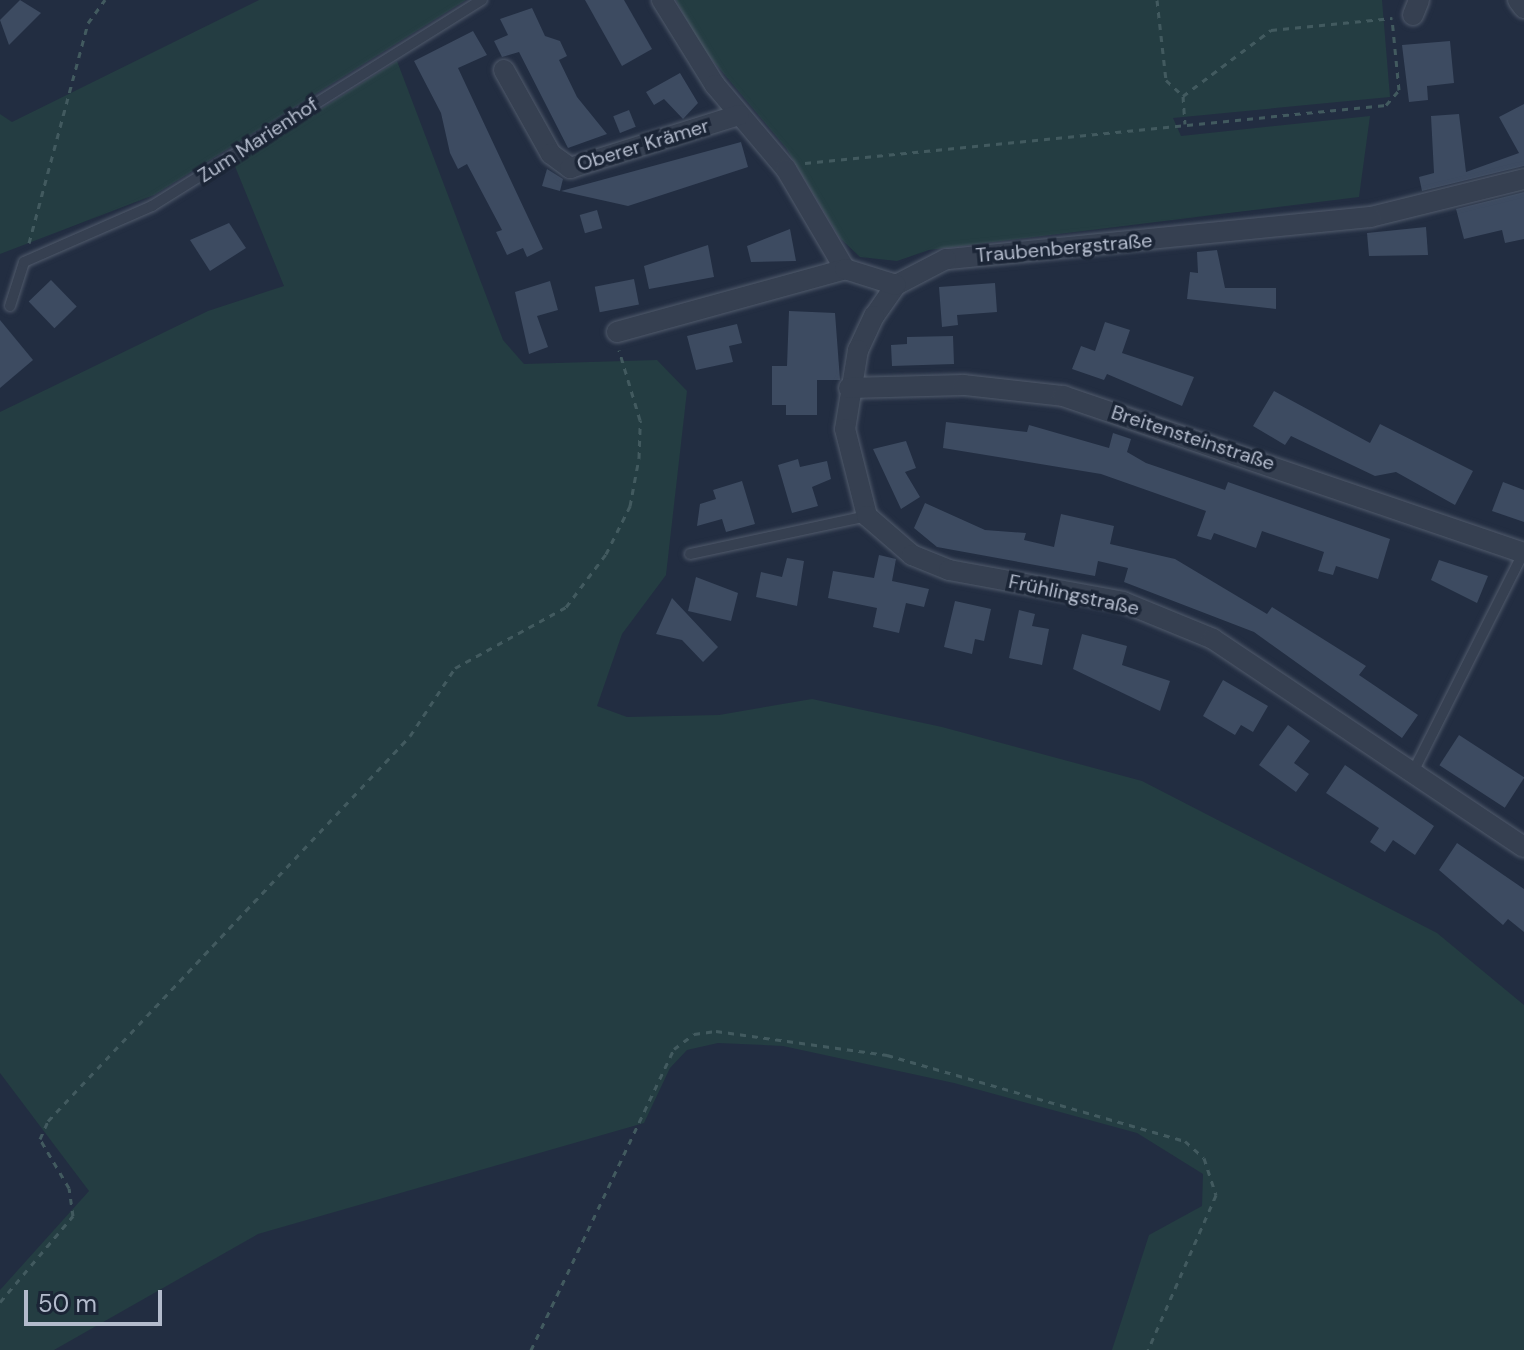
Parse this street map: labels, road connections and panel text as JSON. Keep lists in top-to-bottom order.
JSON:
{
  "streets": {
    "street": [
      "Oberer Krämer",
      "Traubenbergstraße",
      "Breitensteinstraße",
      "Frühlingstraße"
    ],
    "lane": ["Zum Marienhof"]
  },
  "scale_bar": "50 m"
}
